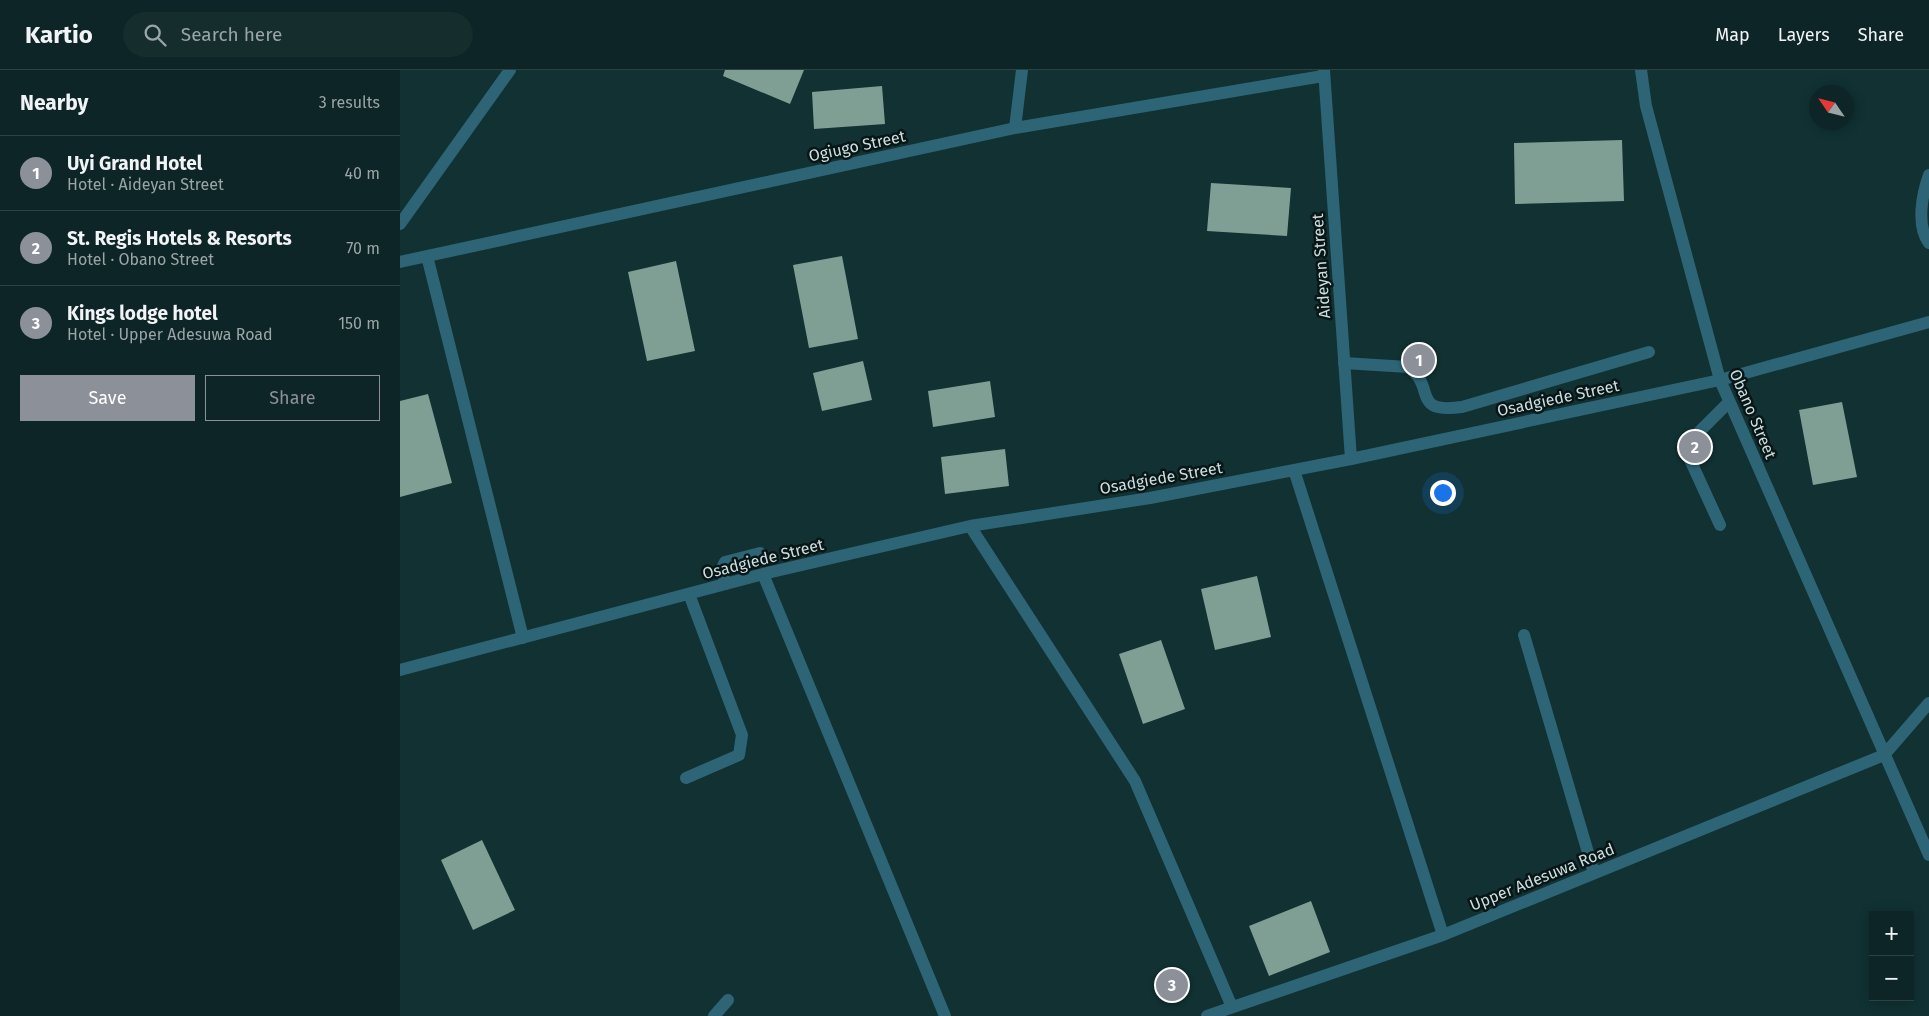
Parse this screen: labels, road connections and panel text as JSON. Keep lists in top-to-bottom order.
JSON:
{
  "streets": {
    "street": [
      "Ogiugo Street",
      "Aideyan Street",
      "Osadgiede Street",
      "Obano Street",
      "Upper Adesuwa Road"
    ]
  },
  "crossings": [
    ["Ogiugo Street", "Aideyan Street"],
    ["Aideyan Street", "Osadgiede Street"],
    ["Osadgiede Street", "Obano Street"],
    ["Obano Street", "Upper Adesuwa Road"]
  ],
  "north": "top left",
  "page": {
    "header": "Kartio",
    "search": "Search here",
    "nav": ["Map", "Layers", "Share"],
    "heading": ["Nearby", "3 results"],
    "list": [
      {
        "mark": "1",
        "name": "Uyi Grand Hotel",
        "note": "Hotel · Aideyan Street",
        "value": "40 m"
      },
      {
        "mark": "2",
        "name": "St. Regis Hotels & Resorts",
        "note": "Hotel · Obano Street",
        "value": "70 m"
      },
      {
        "mark": "3",
        "name": "Kings lodge hotel",
        "note": "Hotel · Upper Adesuwa Road",
        "value": "150 m"
      }
    ],
    "pins": ["1", "2", "3"],
    "buttons": ["Save", "Share"],
    "map_buttons": ["+", "−"]
  }
}
